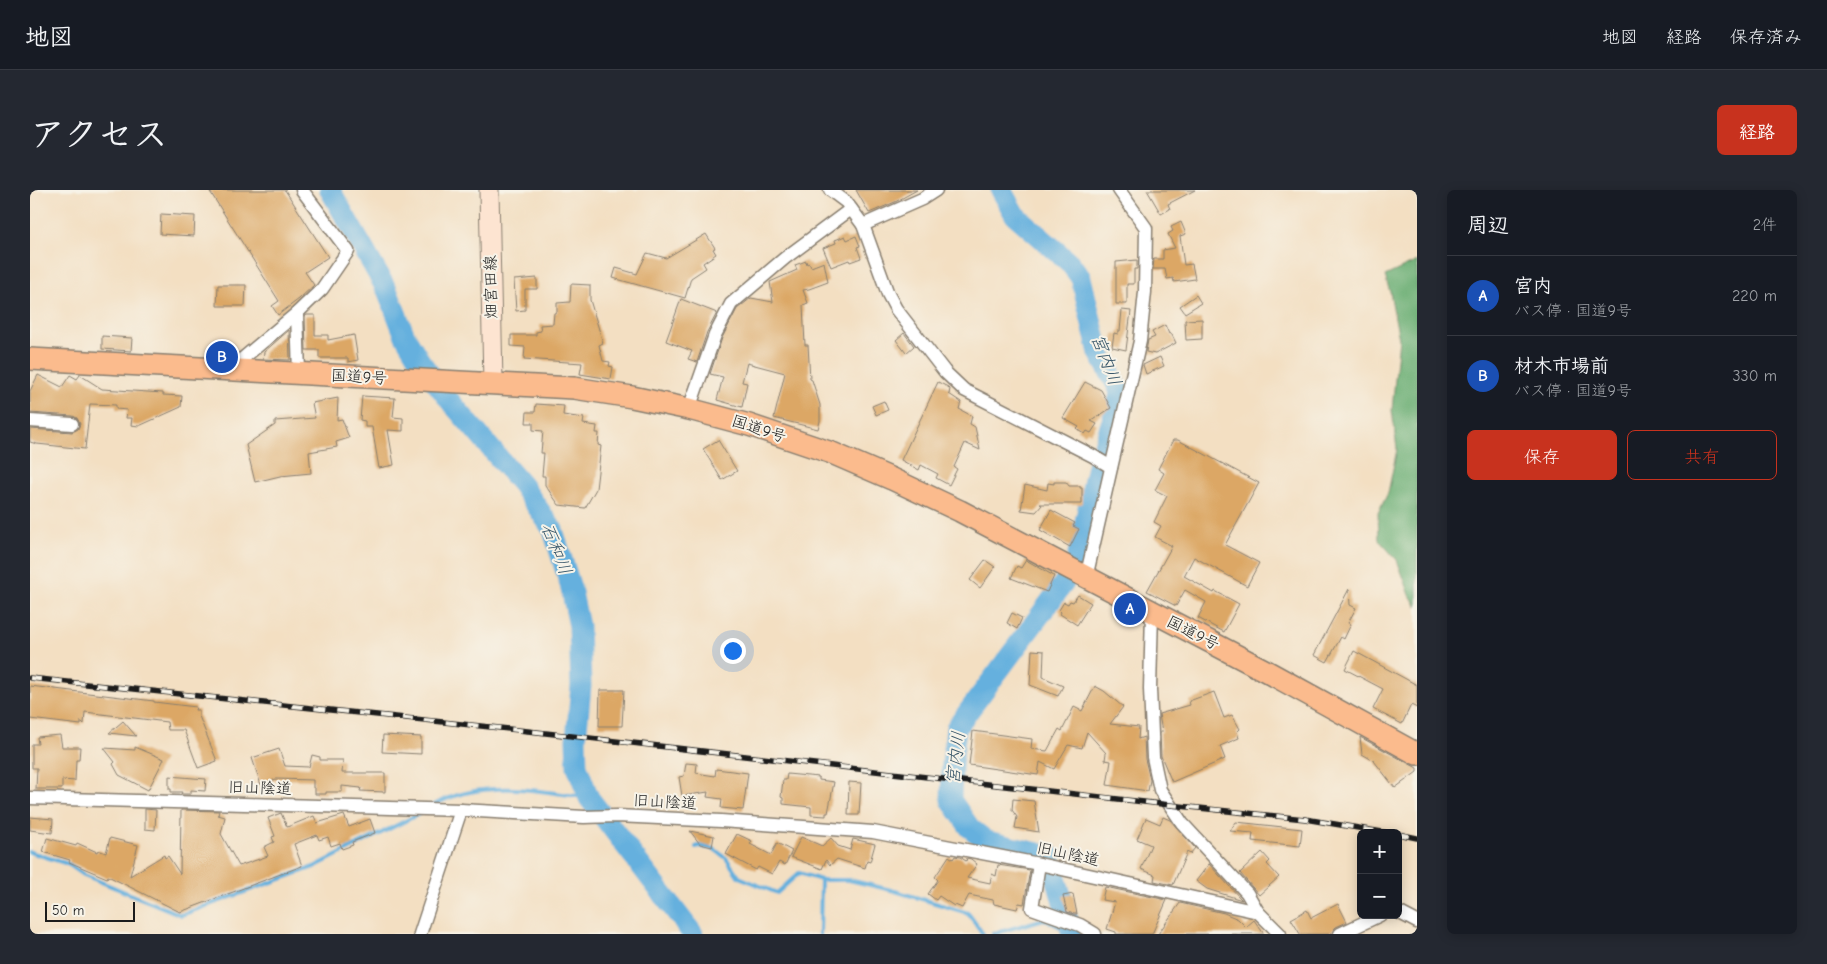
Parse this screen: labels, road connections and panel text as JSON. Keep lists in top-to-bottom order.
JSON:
{
  "streets": {
    "highway": ["国道9号"],
    "main road": ["畑宮田線"],
    "street": ["旧山陰道"]
  },
  "crossings": [
    ["畑宮田線", "国道9号"]
  ],
  "water": ["宮内川", "石和川"],
  "scale_bar": "50 m",
  "page": {
    "header": "地図",
    "nav": ["地図", "経路", "保存済み"],
    "title": "アクセス",
    "buttons": [
      "経路",
      ["保存", "共有"]
    ],
    "heading": ["周辺", "2件"],
    "list": [
      {
        "mark": "A",
        "name": "宮内",
        "note": "バス停 · 国道9号",
        "value": "220 m"
      },
      {
        "mark": "B",
        "name": "材木市場前",
        "note": "バス停 · 国道9号",
        "value": "330 m"
      }
    ],
    "pins": ["B", "A"],
    "map_buttons": ["+", "−"],
    "scale": "50 m"
  }
}
